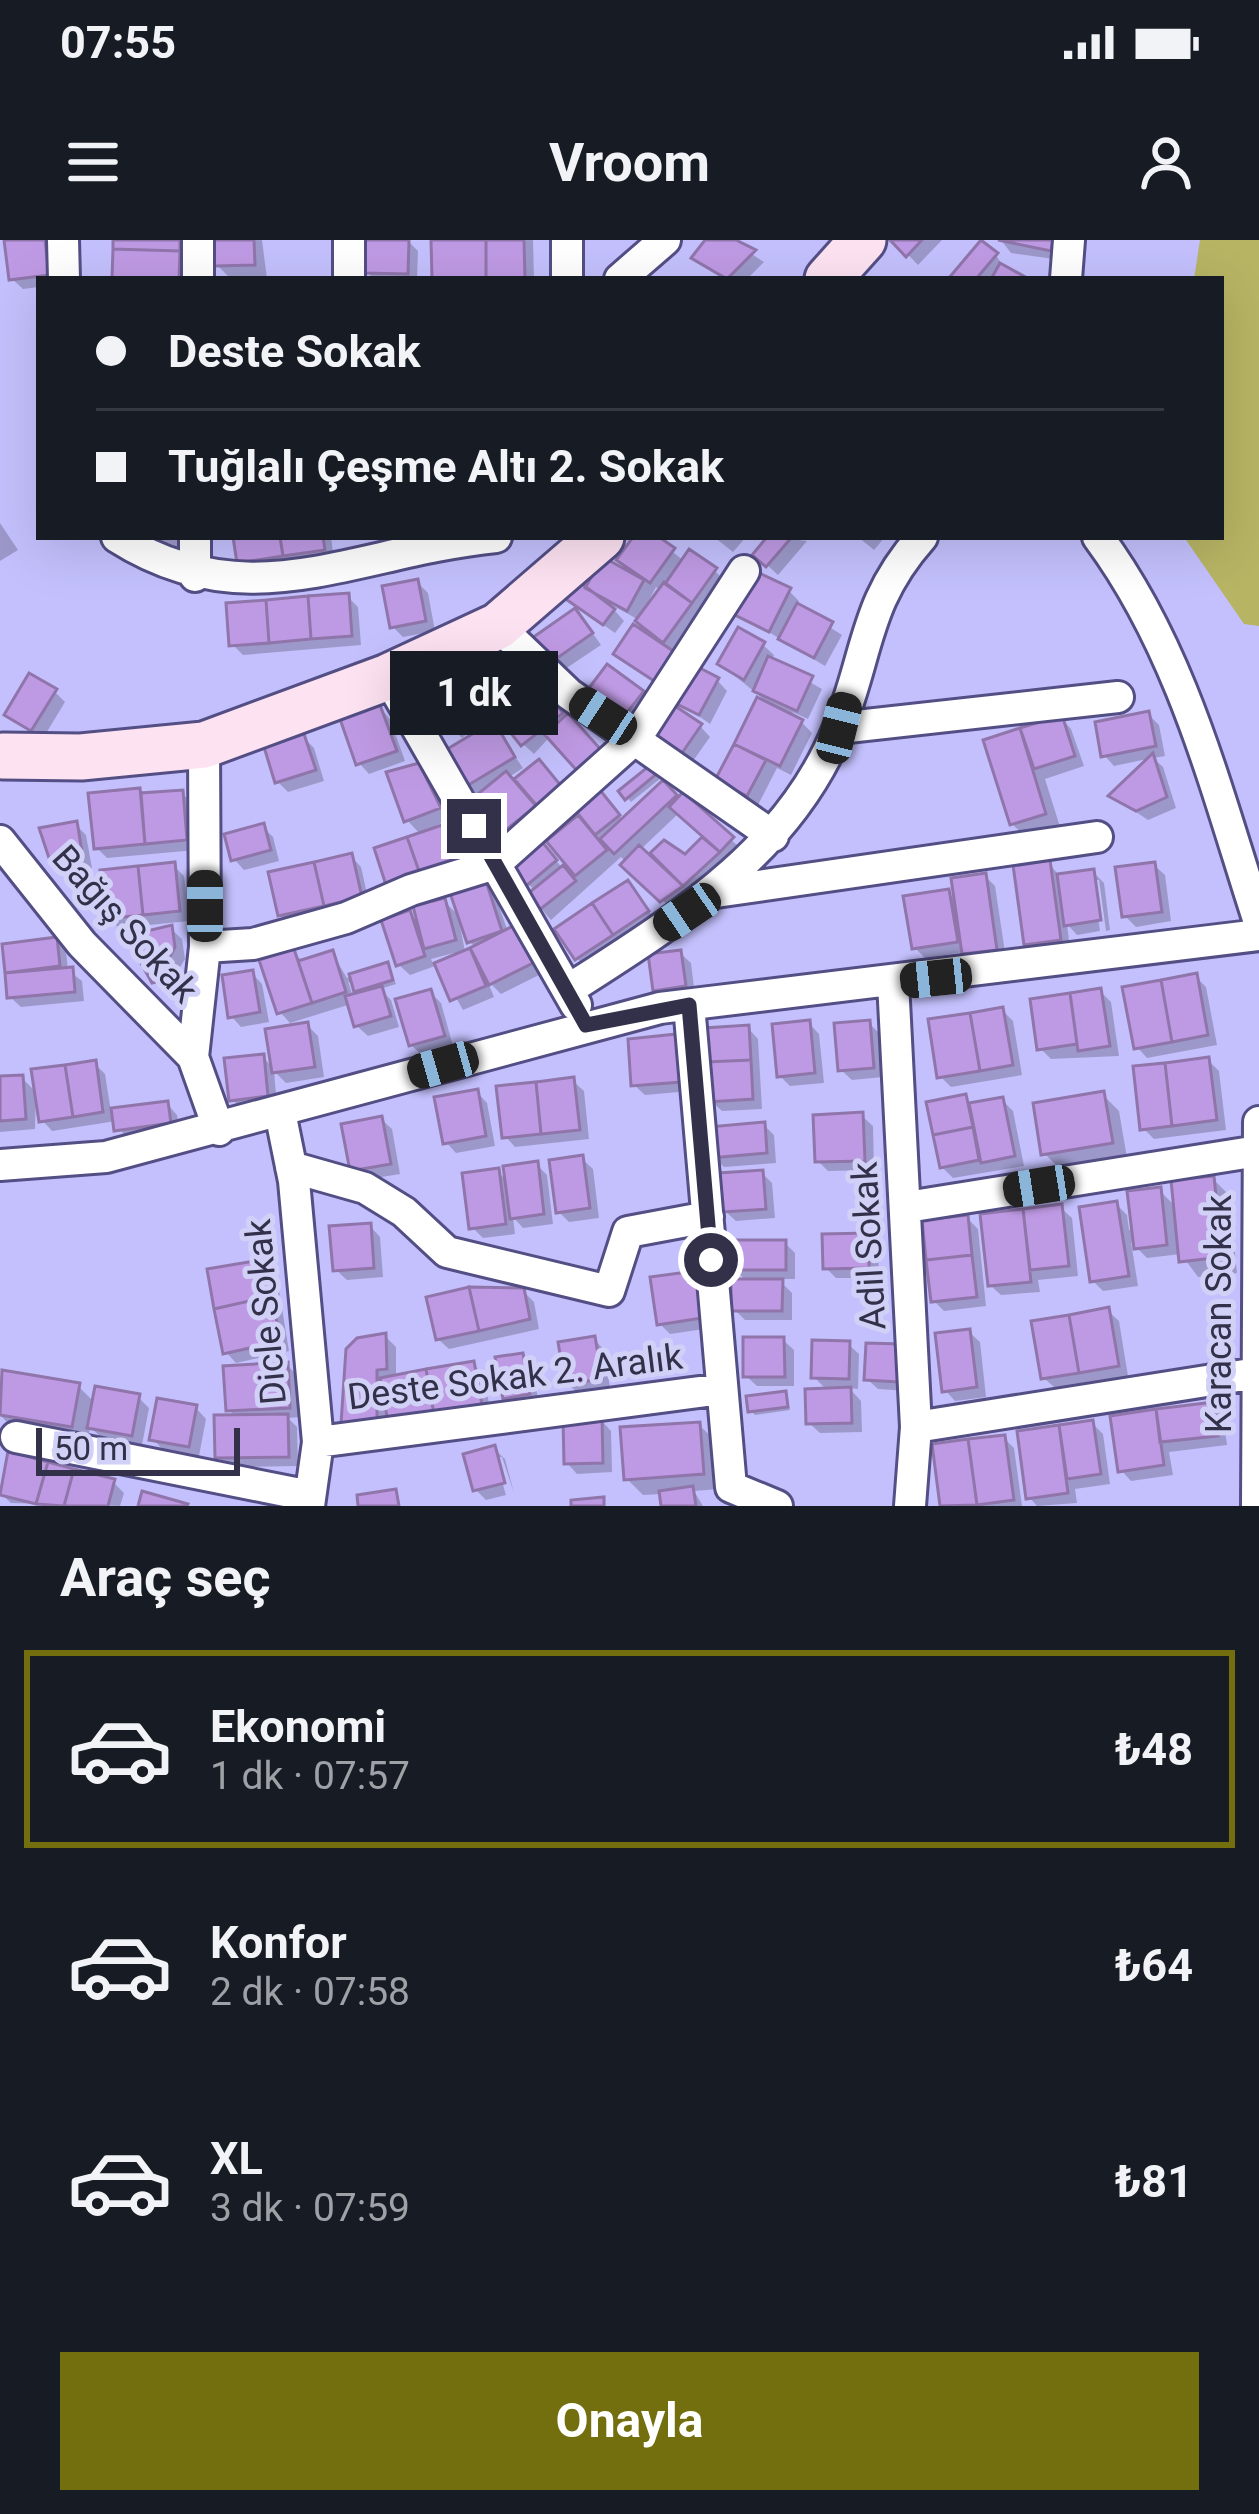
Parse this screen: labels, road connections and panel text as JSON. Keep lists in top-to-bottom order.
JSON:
{
  "streets": {
    "street": [
      "Bağış Sokak",
      "Adil Sokak",
      "Dicle Sokak",
      "Karacan Sokak",
      "Deste Sokak 2. Aralık"
    ]
  },
  "crossings": [
    ["Dicle Sokak", "Deste Sokak 2. Aralık"]
  ],
  "scale_bar": "50 m",
  "page": {
    "status": "07:55",
    "header": "Vroom",
    "banner": ["Deste Sokak", "Tuğlalı Çeşme Altı 2. Sokak"],
    "bubble": "1 dk",
    "scale": "50 m",
    "heading": "Araç seç",
    "list": [
      {
        "name": "Ekonomi",
        "note": "1 dk · 07:57",
        "value": "₺48"
      },
      {
        "name": "Konfor",
        "note": "2 dk · 07:58",
        "value": "₺64"
      },
      {
        "name": "XL",
        "note": "3 dk · 07:59",
        "value": "₺81"
      }
    ],
    "buttons": "Onayla"
  }
}
